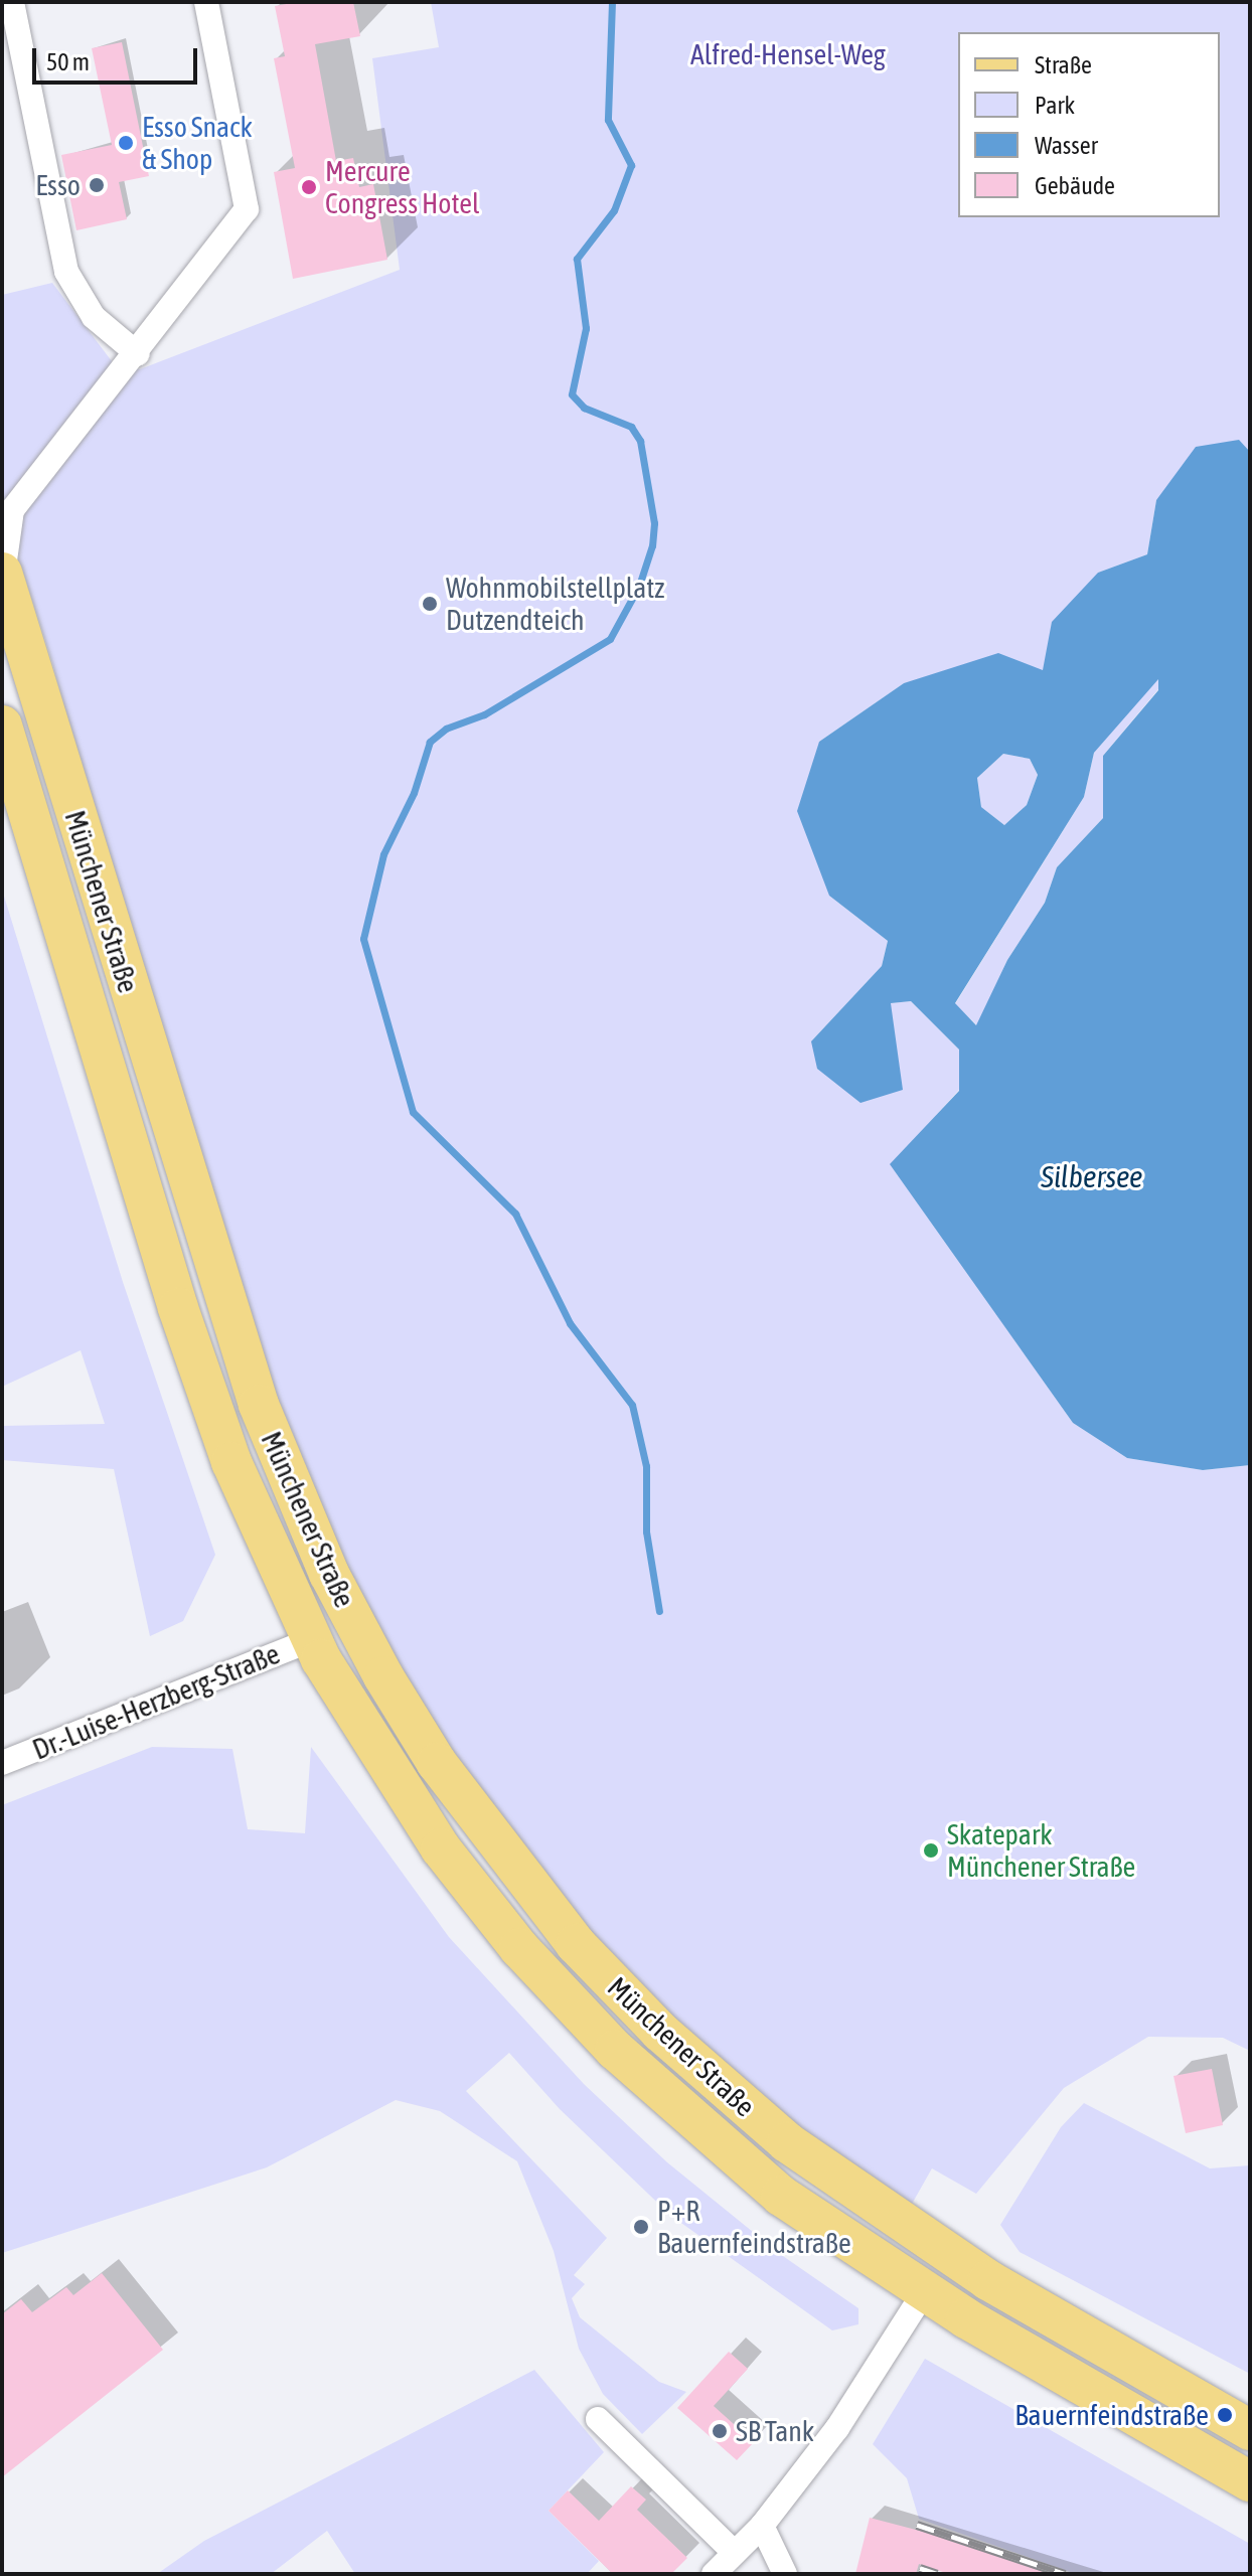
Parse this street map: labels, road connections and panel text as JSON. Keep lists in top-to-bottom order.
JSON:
{
  "streets": {
    "main road": ["Münchener Straße"],
    "street": ["Dr.-Luise-Herzberg-Straße"]
  },
  "crossings": [
    ["Münchener Straße", "Dr.-Luise-Herzberg-Straße"]
  ],
  "water": ["Silbersee"],
  "parks": ["Alfred-Hensel-Weg"],
  "places": [
    "Esso Snack & Shop",
    "Esso",
    "Mercure Congress Hotel",
    "Wohnmobilstellplatz Dutzendteich",
    "Skatepark Münchener Straße",
    "P+R Bauernfeindstraße",
    "Bauernfeindstraße",
    "SB Tank"
  ],
  "legend": [
    "Straße",
    "Park",
    "Wasser",
    "Gebäude"
  ],
  "scale_bar": "50 m"
}
